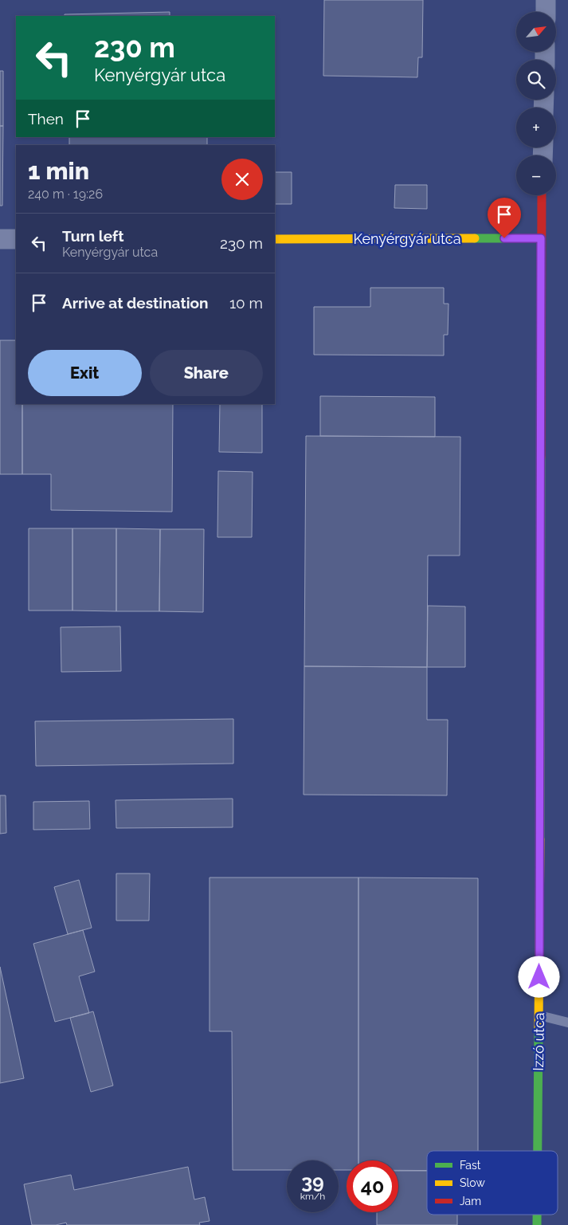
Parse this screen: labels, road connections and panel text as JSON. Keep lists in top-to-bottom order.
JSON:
{
  "streets": {
    "street": ["Kenyérgyár utca", "Izzó utca"]
  },
  "crossings": [
    ["Kenyérgyár utca", "Izzó utca"]
  ],
  "legend": ["Fast", "Slow", "Jam"],
  "north": "top right",
  "page": {
    "map_buttons": ["+", "−"],
    "turn": ["230 m", "Kenyérgyár utca"],
    "then": "Then",
    "heading": ["1 min", "240 m · 19:26"],
    "list": [
      {
        "name": "Turn left",
        "note": "Kenyérgyár utca",
        "value": "230 m"
      },
      {
        "name": "Arrive at destination",
        "value": "10 m"
      }
    ],
    "buttons": ["Exit", "Share"],
    "speed": "39 km/h",
    "limit": "40"
  }
}
